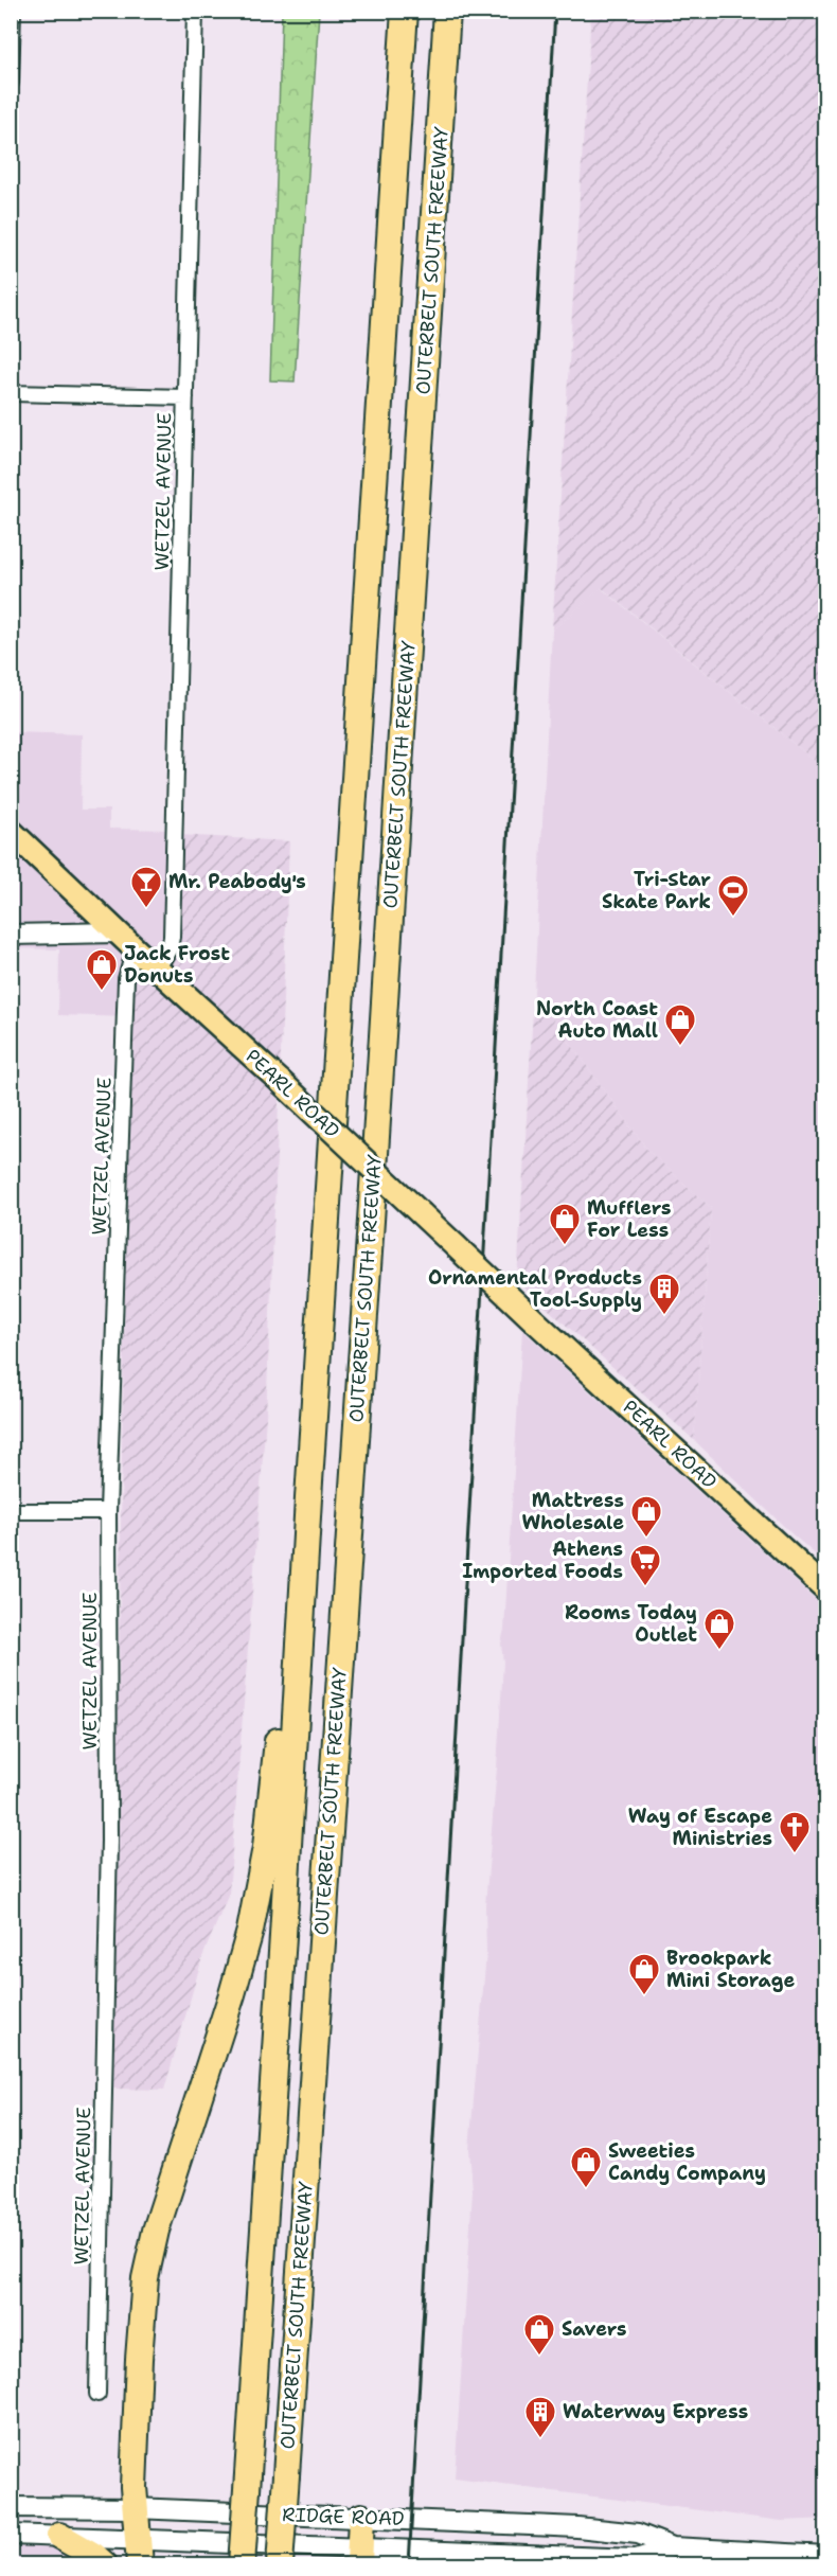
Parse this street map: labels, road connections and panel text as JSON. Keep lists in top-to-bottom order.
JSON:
{
  "streets": {
    "highway": ["OUTERBELT SOUTH FREEWAY"],
    "main road": ["PEARL ROAD", "RIDGE ROAD"],
    "street": ["WETZEL AVENUE"]
  },
  "crossings": [
    ["WETZEL AVENUE", "PEARL ROAD"]
  ],
  "places": {
    "bar": ["Mr. Peabody's"],
    "sports": ["Tri-Star Skate Park"],
    "shop": [
      "Jack Frost Donuts",
      "North Coast Auto Mall",
      "Mufflers For Less",
      "Mattress Wholesale",
      "Rooms Today Outlet",
      "Brookpark Mini Storage",
      "Sweeties Candy Company",
      "Savers"
    ],
    "building": ["Ornamental Products Tool-Supply", "Waterway Express"],
    "supermarket": ["Athens Imported Foods"],
    "church": ["Way of Escape Ministries"]
  }
}
